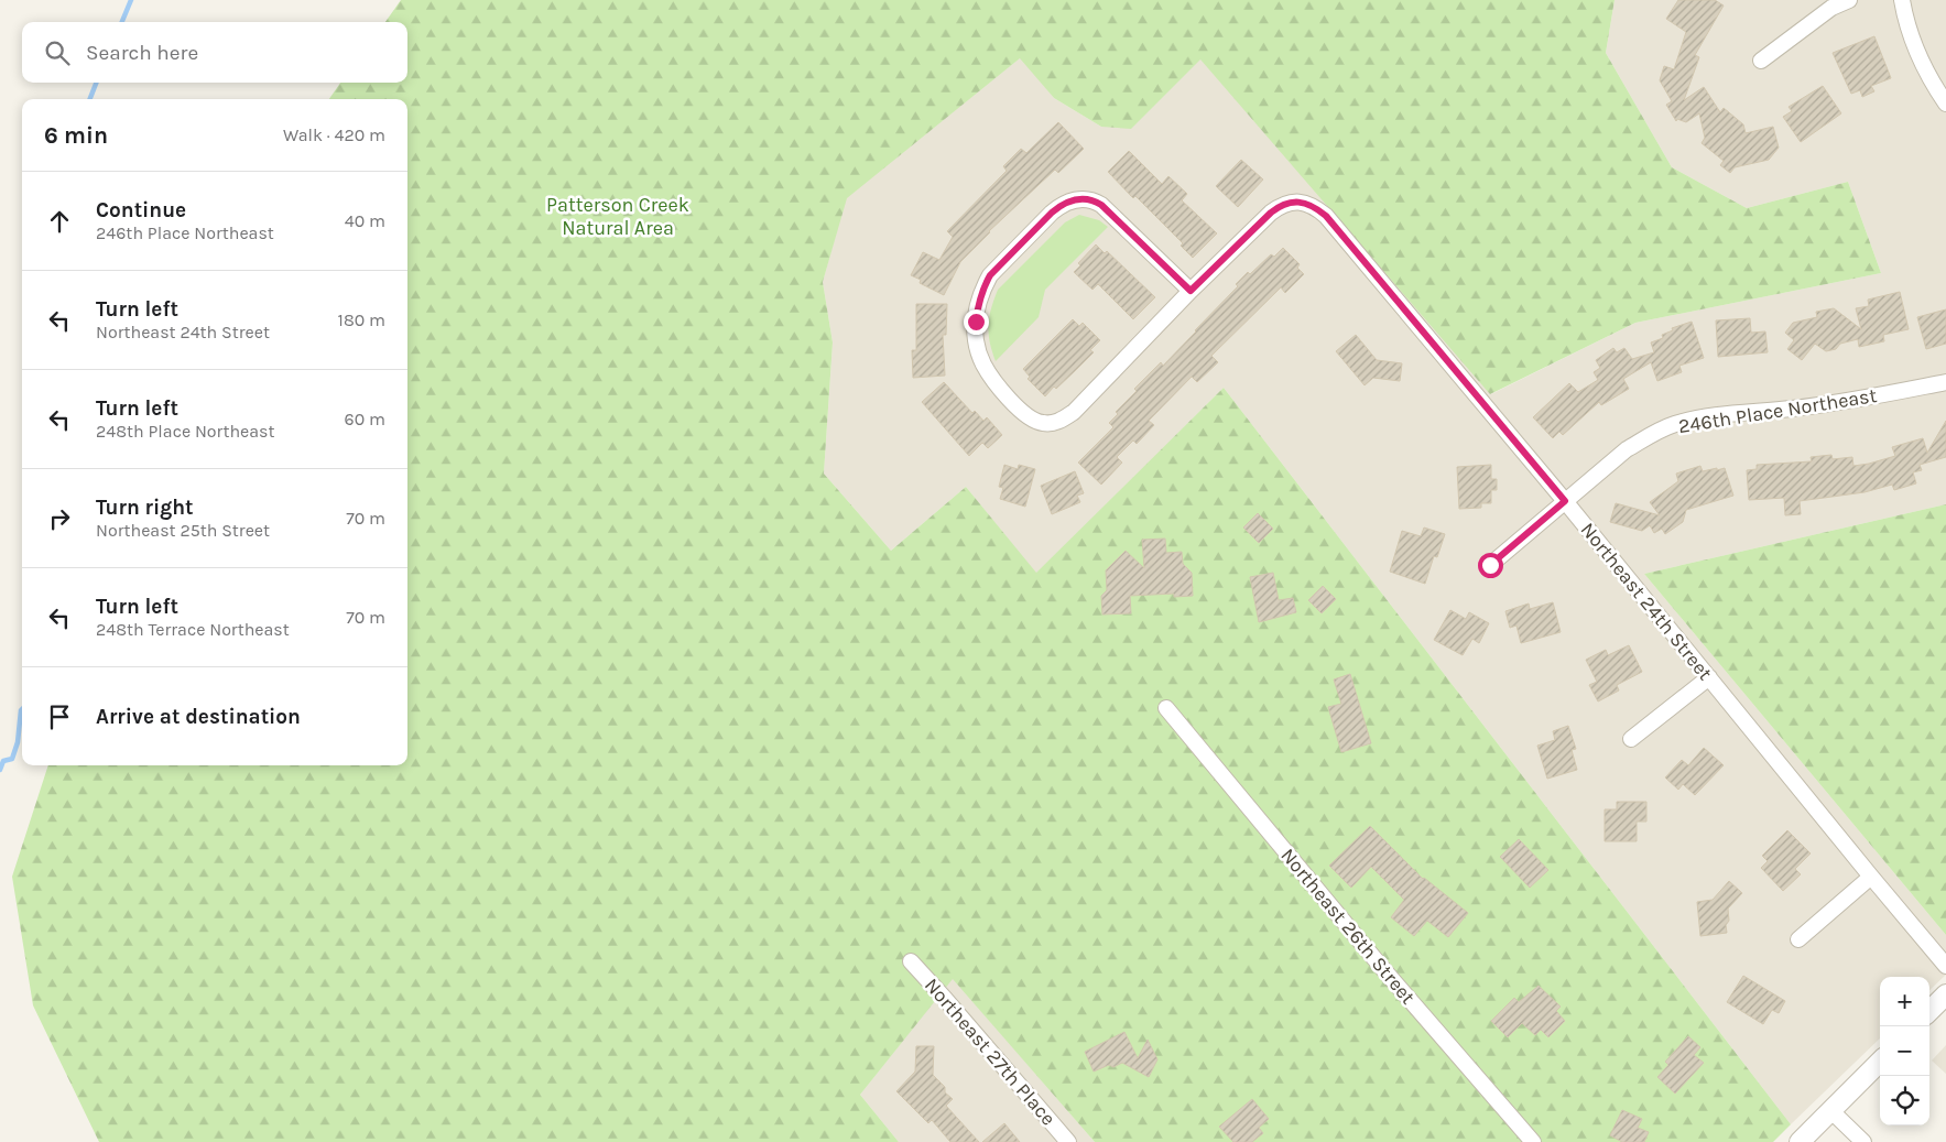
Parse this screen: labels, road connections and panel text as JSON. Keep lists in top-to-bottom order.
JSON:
{
  "streets": {
    "street": [
      "246th Place Northeast",
      "Northeast 24th Street",
      "Northeast 26th Street",
      "Northeast 27th Place"
    ]
  },
  "crossings": [
    ["246th Place Northeast", "Northeast 24th Street"]
  ],
  "parks": ["Patterson Creek Natural Area"],
  "page": {
    "search": "Search here",
    "heading": ["6 min", "Walk · 420 m"],
    "list": [
      ["Continue", "246th Place Northeast", "40 m"],
      ["Turn left", "Northeast 24th Street", "180 m"],
      ["Turn left", "248th Place Northeast", "60 m"],
      ["Turn right", "Northeast 25th Street", "70 m"],
      ["Turn left", "248th Terrace Northeast", "70 m"],
      "Arrive at destination"
    ],
    "map_buttons": ["+", "−"]
  }
}
